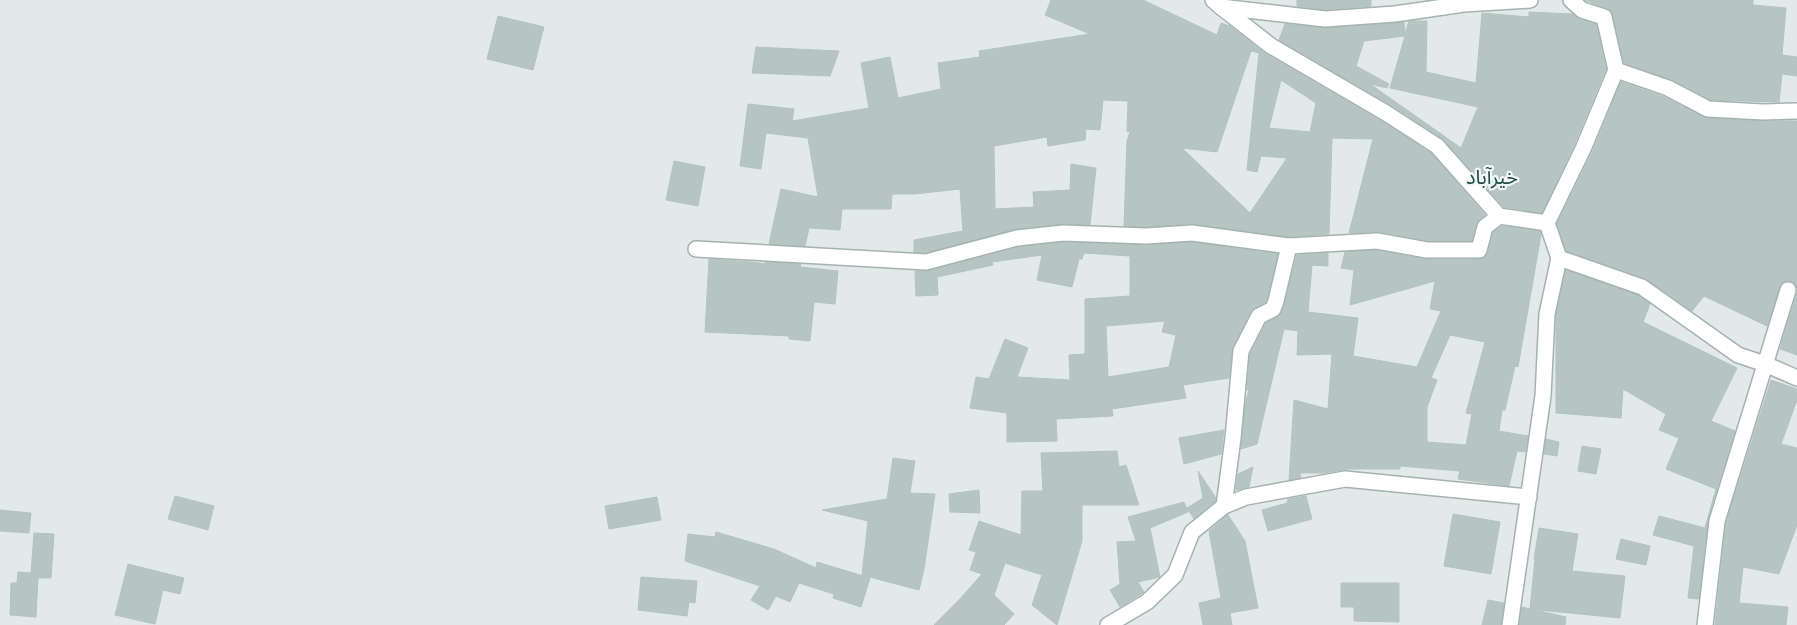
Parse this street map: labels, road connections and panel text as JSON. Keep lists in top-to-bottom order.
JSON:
{
  "districts": ["خیرآباد"]
}
